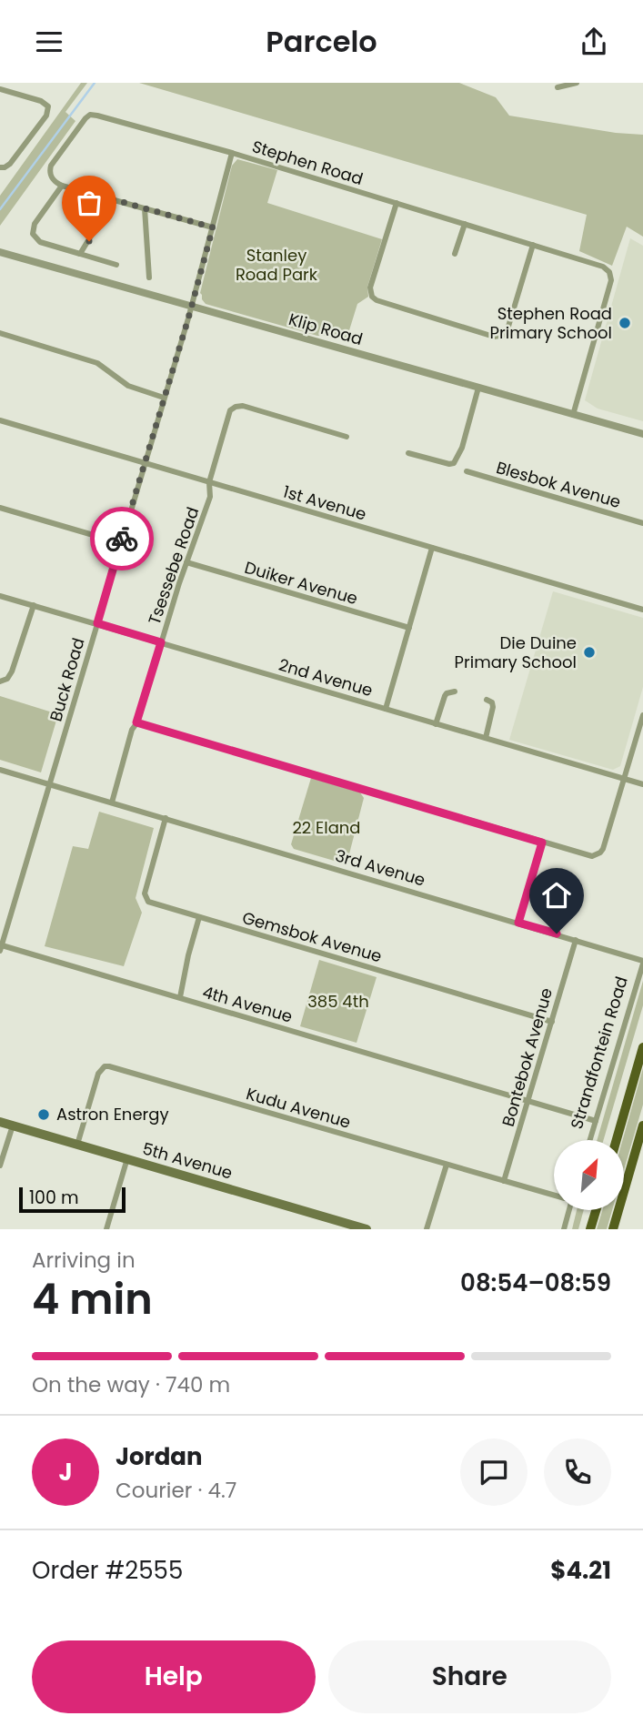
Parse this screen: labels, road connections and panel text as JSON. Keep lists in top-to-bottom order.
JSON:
{
  "streets": {
    "main road": ["5th Avenue"],
    "street": [
      "Stephen Road",
      "Klip Road",
      "Blesbok Avenue",
      "1st Avenue",
      "Tsessebe Road",
      "Duiker Avenue",
      "2nd Avenue",
      "Buck Road",
      "3rd Avenue",
      "Gemsbok Avenue",
      "4th Avenue",
      "Strandfontein Road",
      "Bontebok Avenue",
      "Kudu Avenue"
    ]
  },
  "crossings": [
    ["Stephen Road", "Klip Road"],
    ["Stephen Road", "Buck Road"],
    ["Klip Road", "Buck Road"],
    ["1st Avenue", "Tsessebe Road"],
    ["1st Avenue", "Buck Road"],
    ["Tsessebe Road", "Duiker Avenue"],
    ["Tsessebe Road", "2nd Avenue"],
    ["Tsessebe Road", "3rd Avenue"],
    ["2nd Avenue", "Buck Road"],
    ["Buck Road", "3rd Avenue"],
    ["Buck Road", "4th Avenue"],
    ["3rd Avenue", "Gemsbok Avenue"],
    ["3rd Avenue", "Strandfontein Road"],
    ["3rd Avenue", "Bontebok Avenue"],
    ["Gemsbok Avenue", "Bontebok Avenue"],
    ["4th Avenue", "Strandfontein Road"],
    ["4th Avenue", "Bontebok Avenue"],
    ["Bontebok Avenue", "Kudu Avenue"],
    ["Kudu Avenue", "5th Avenue"]
  ],
  "parks": ["Stanley Road Park", "22 Eland", "385 4th"],
  "places": ["Stephen Road Primary School", "Die Duine Primary School", "Astron Energy"],
  "scale_bar": "100 m",
  "north": "top right",
  "page": {
    "header": "Parcelo",
    "scale": "100 m",
    "heading": ["4 min", "Arriving in", "08:54–08:59"],
    "panel": [
      "Jordan",
      "Courier · 4.7",
      "Order #2555",
      "$4.21"
    ],
    "bar": "On the way · 740 m",
    "round": "J",
    "buttons": ["Help", "Share"]
  }
}
